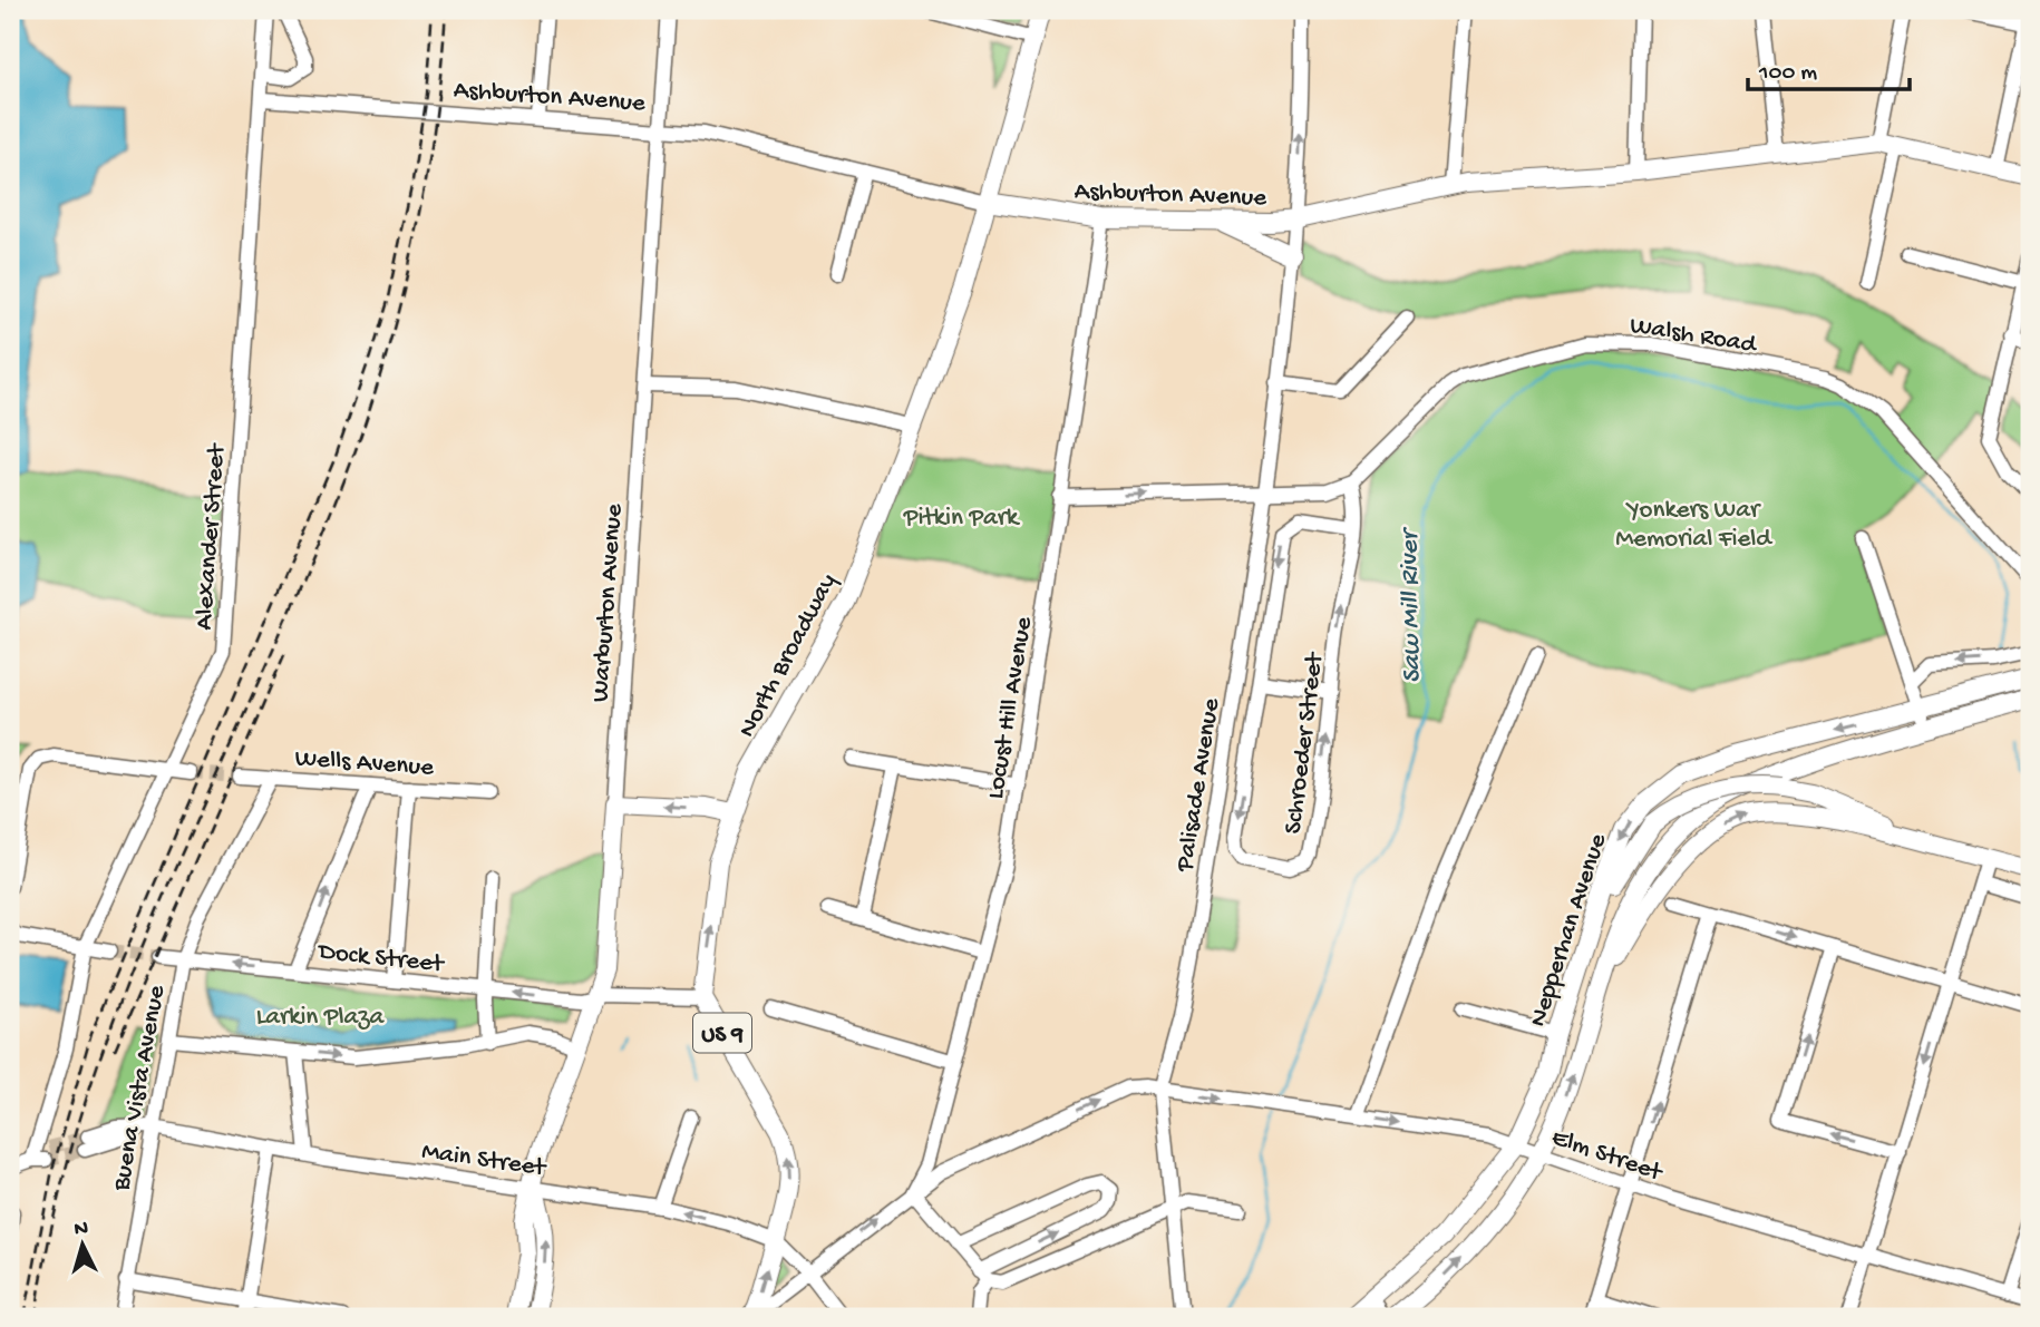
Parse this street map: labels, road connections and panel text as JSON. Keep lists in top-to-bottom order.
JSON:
{
  "streets": {
    "main road": [
      "Ashburton Avenue",
      "Warburton Avenue",
      "North Broadway",
      "Nepperhan Avenue",
      "US 9"
    ],
    "street": [
      "Walsh Road",
      "Alexander Street",
      "Locust Hill Avenue",
      "Schroeder Street",
      "Wells Avenue",
      "Palisade Avenue",
      "Dock Street",
      "Buena Vista Avenue",
      "Elm Street",
      "Main Street"
    ]
  },
  "crossings": [
    ["Ashburton Avenue", "Alexander Street"],
    ["Ashburton Avenue", "Warburton Avenue"],
    ["Ashburton Avenue", "North Broadway"],
    ["Ashburton Avenue", "Locust Hill Avenue"],
    ["Ashburton Avenue", "Palisade Avenue"],
    ["Walsh Road", "Schroeder Street"],
    ["Warburton Avenue", "Dock Street"],
    ["Warburton Avenue", "Main Street"],
    ["North Broadway", "Dock Street"],
    ["North Broadway", "US 9"],
    ["Wells Avenue", "Buena Vista Avenue"],
    ["Palisade Avenue", "Elm Street"],
    ["Nepperhan Avenue", "Elm Street"],
    ["Dock Street", "US 9"],
    ["Dock Street", "Buena Vista Avenue"],
    ["US 9", "Main Street"],
    ["Buena Vista Avenue", "Main Street"]
  ],
  "water": ["Saw Mill River"],
  "parks": ["Yonkers War Memorial Field", "Pitkin Park", "Larkin Plaza"],
  "scale_bar": "100 m",
  "north": "top"
}
